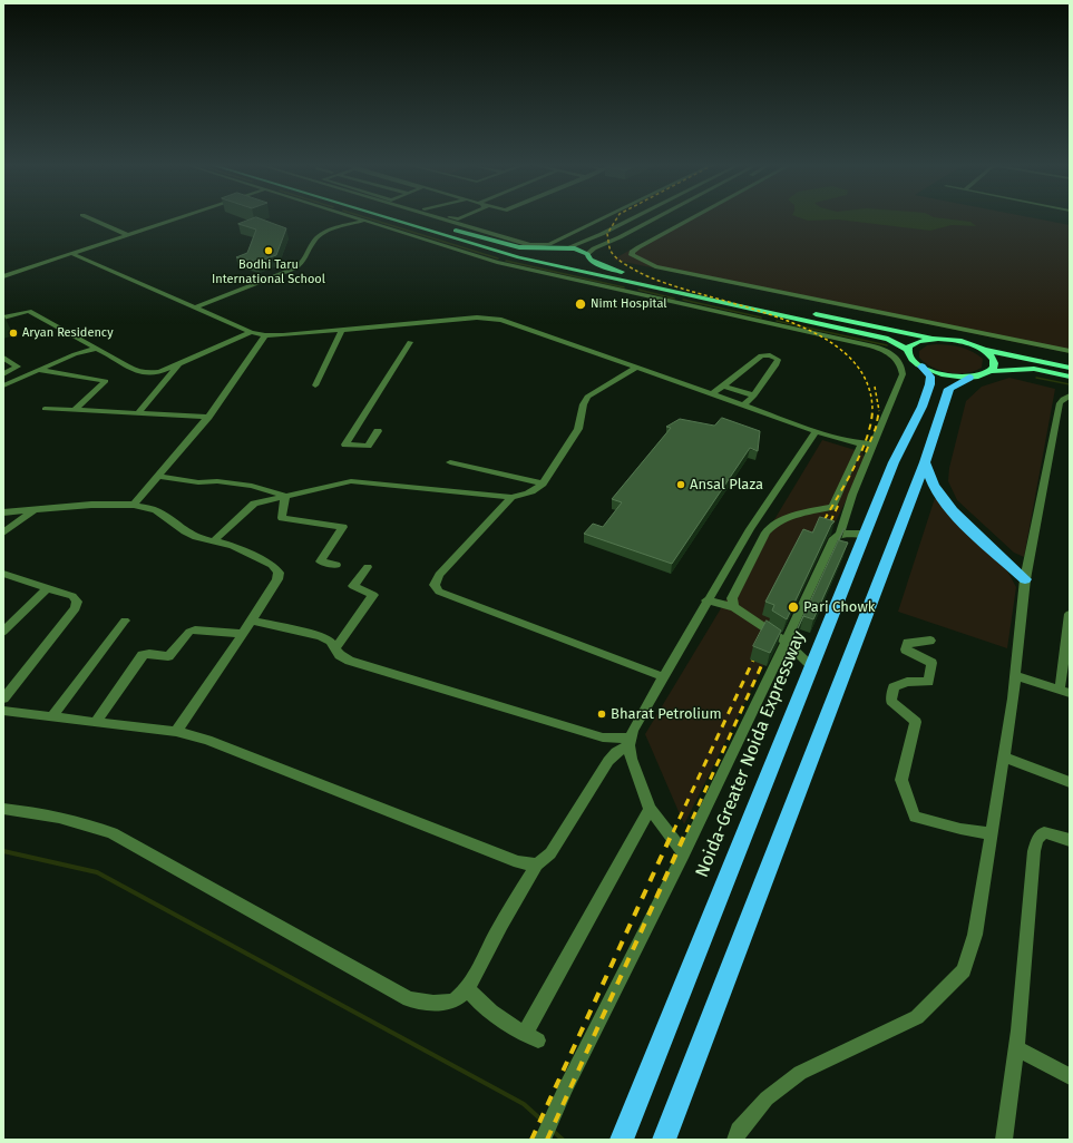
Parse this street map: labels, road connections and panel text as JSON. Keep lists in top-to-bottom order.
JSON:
{
  "streets": {
    "highway": ["Noida-Greater Noida Expressway"]
  },
  "places": [
    "Bodhi Taru International School",
    "Nimt Hospital",
    "Aryan Residency",
    "Ansal Plaza",
    "Pari Chowk",
    "Bharat Petrolium"
  ]
}
